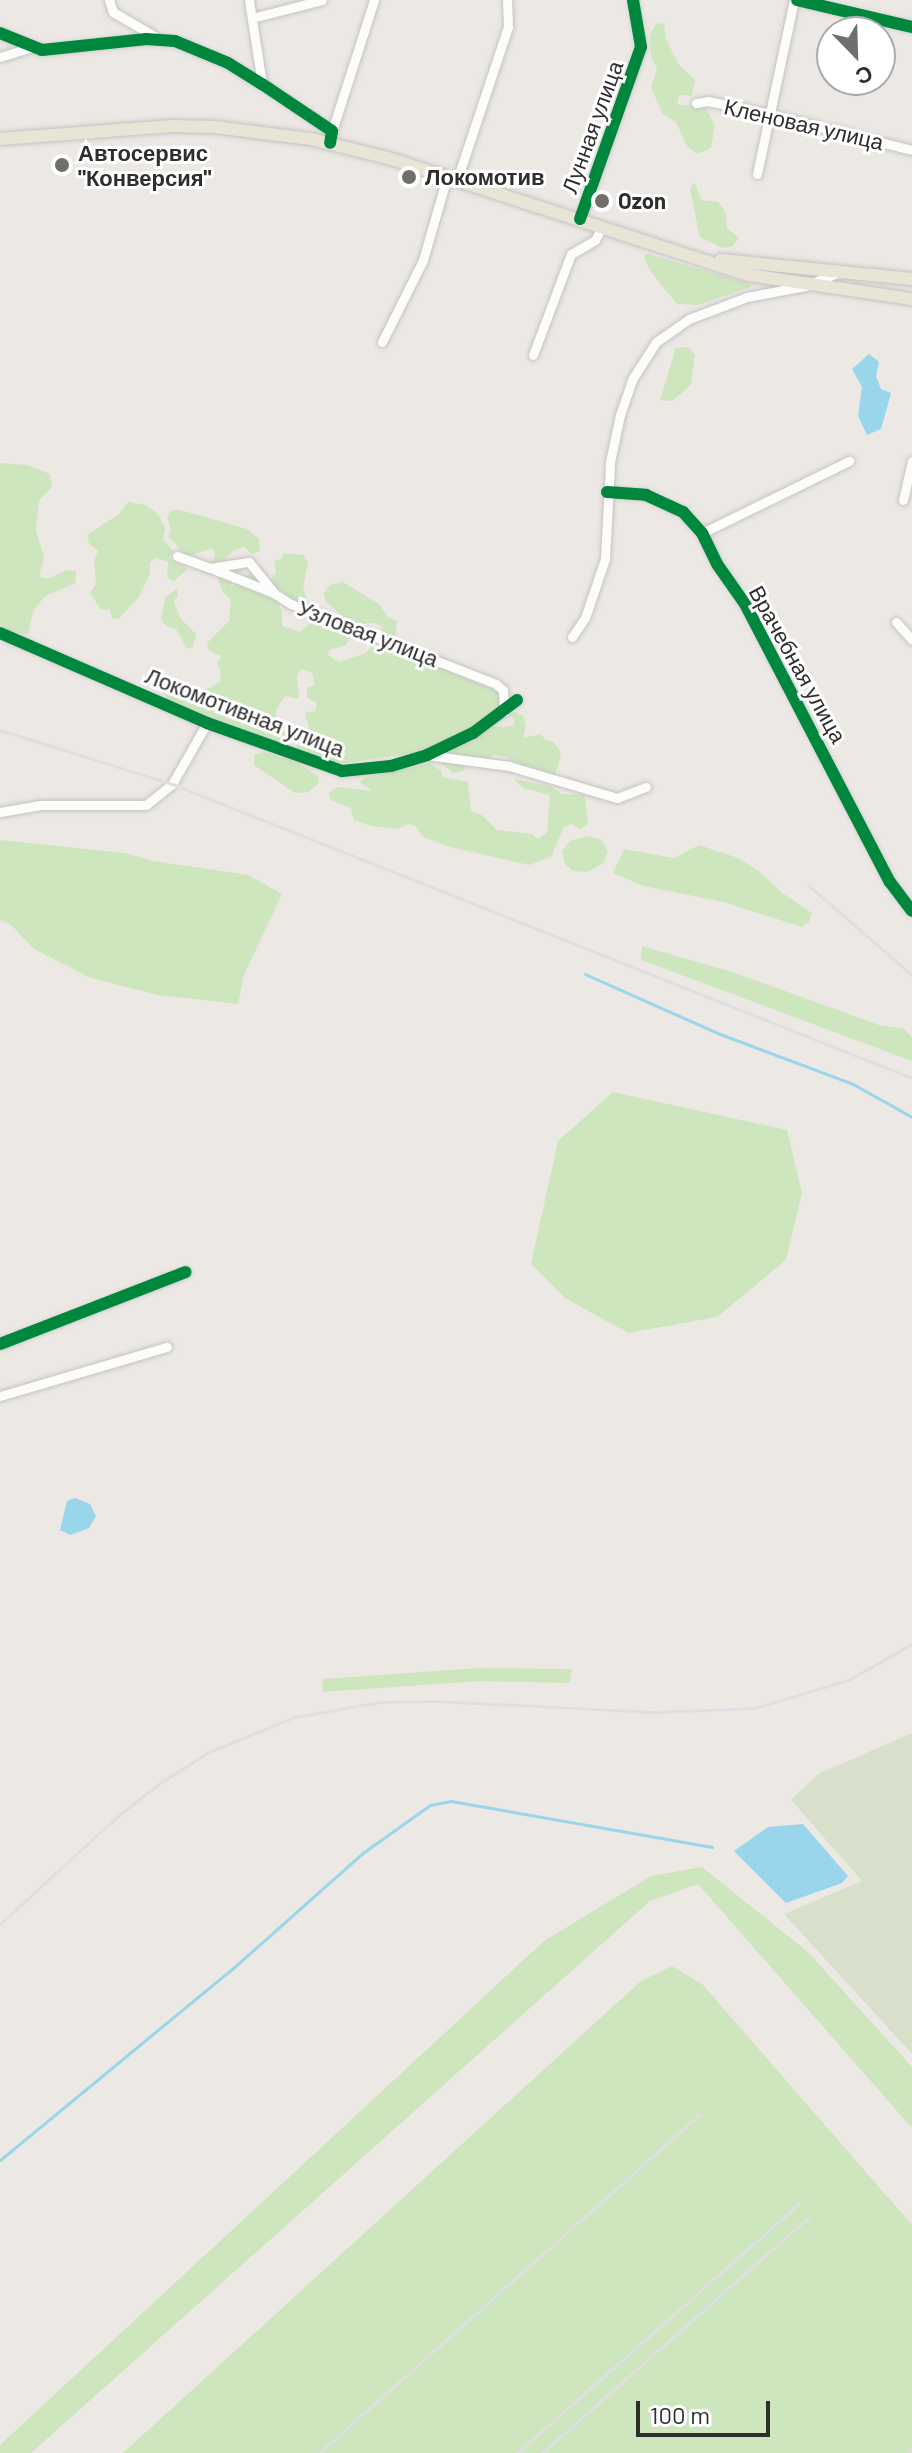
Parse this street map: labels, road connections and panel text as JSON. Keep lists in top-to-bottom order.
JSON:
{
  "streets": {
    "street": [
      "Кленовая улица",
      "Лунная улица",
      "Узловая улица",
      "Врачебная улица",
      "Локомотивная улица"
    ]
  },
  "crossings": [
    ["Узловая улица", "Локомотивная улица"]
  ],
  "places": ["Автосервис \"Конверсия\"", "Локомотив", "Ozon"],
  "scale_bar": "100 m",
  "north": "bottom right"
}
